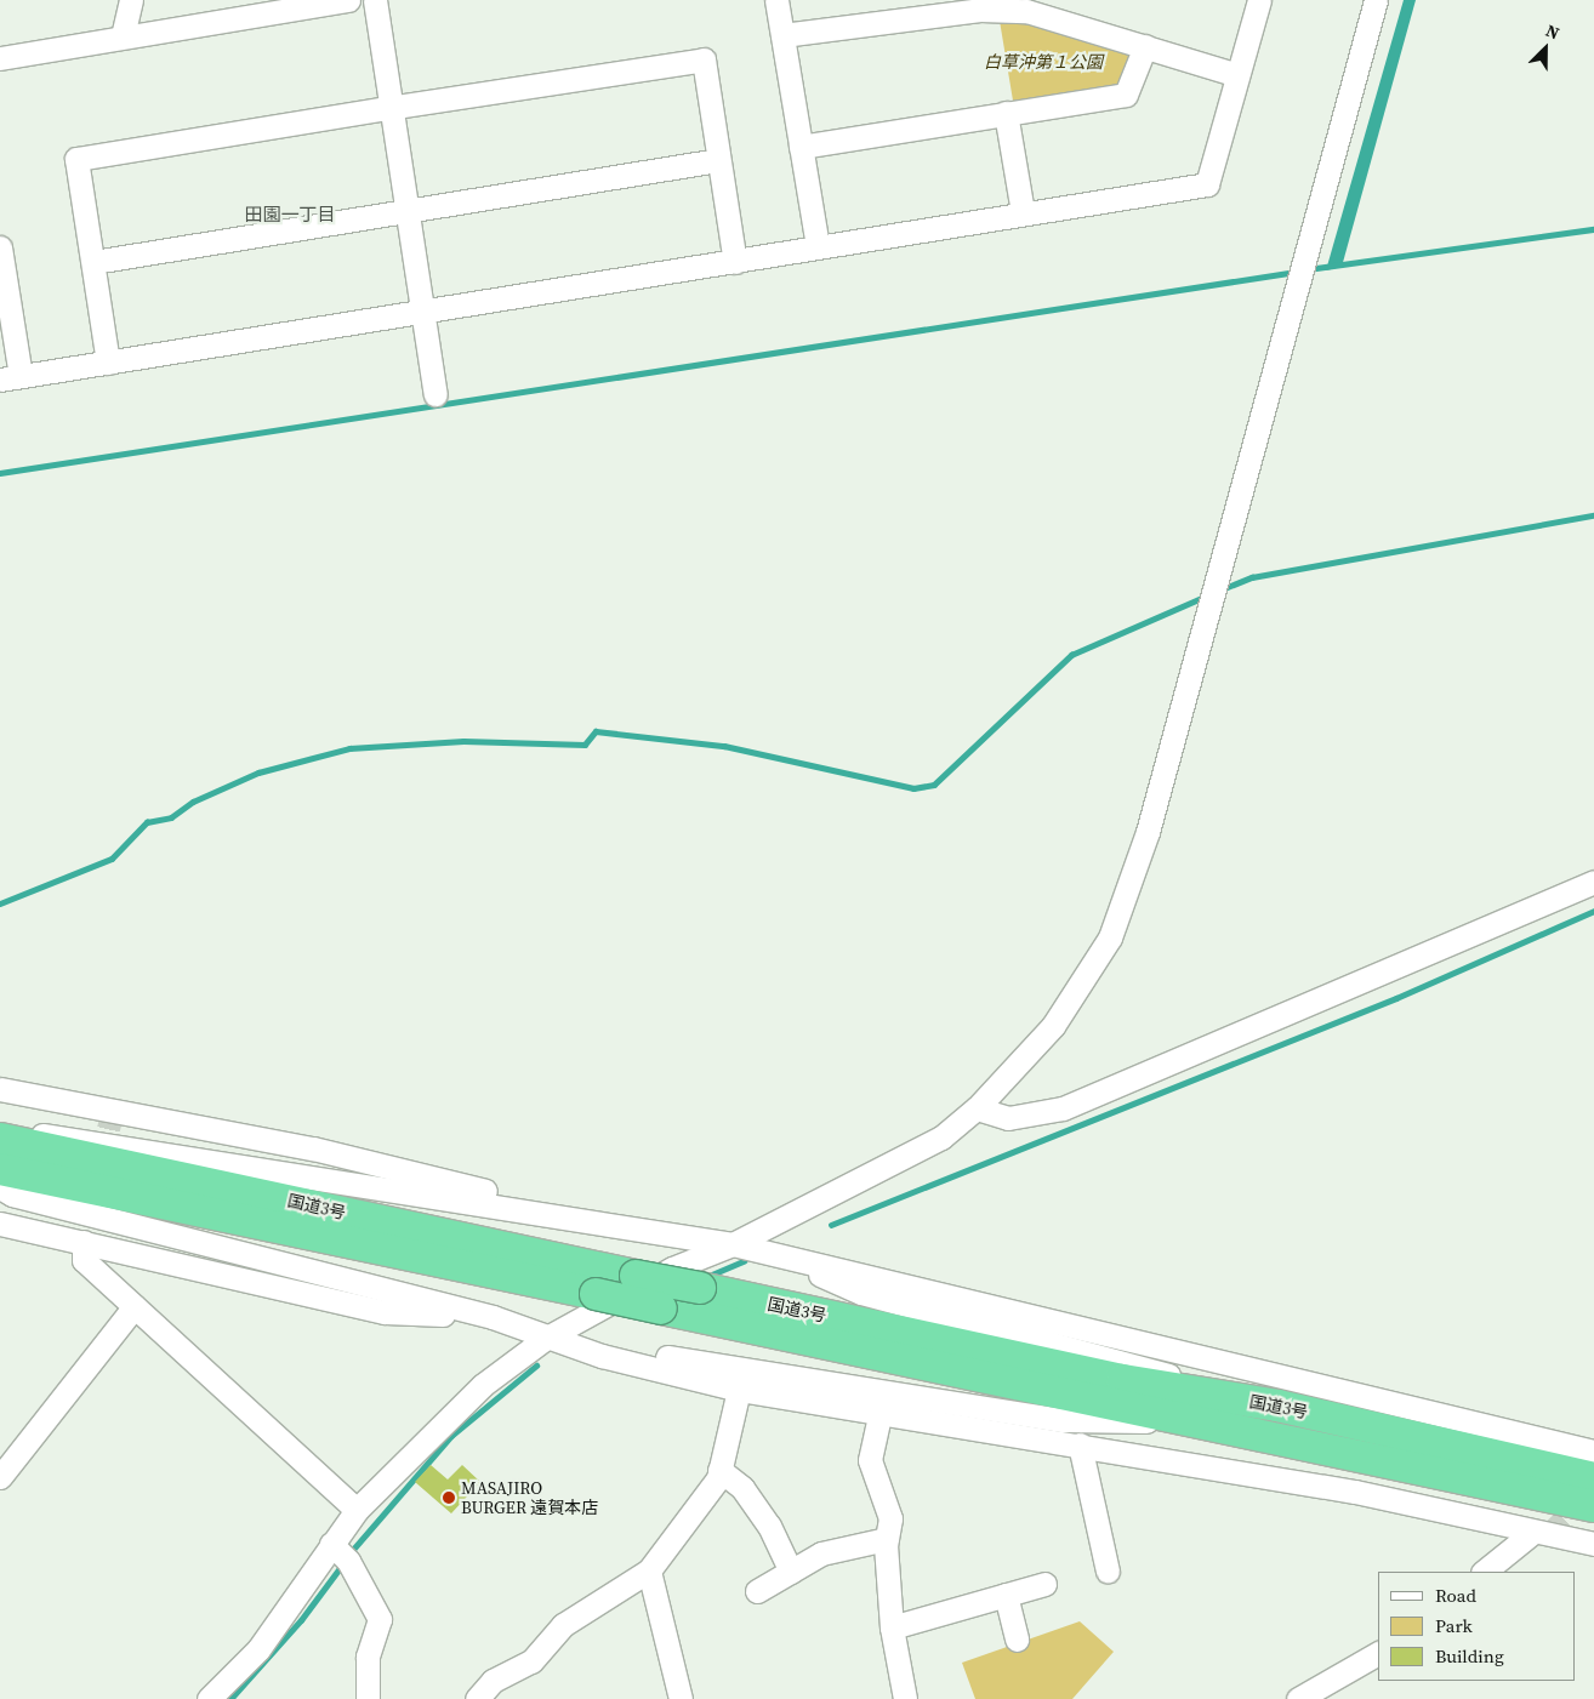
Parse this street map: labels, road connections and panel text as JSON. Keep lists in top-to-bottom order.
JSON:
{
  "streets": {
    "highway": ["国道3号"]
  },
  "districts": ["田園一丁目"],
  "parks": ["白草沖第１公園"],
  "places": ["MASAJIRO BURGER 遠賀本店"],
  "legend": ["Road", "Park", "Building"],
  "north": "top right"
}
